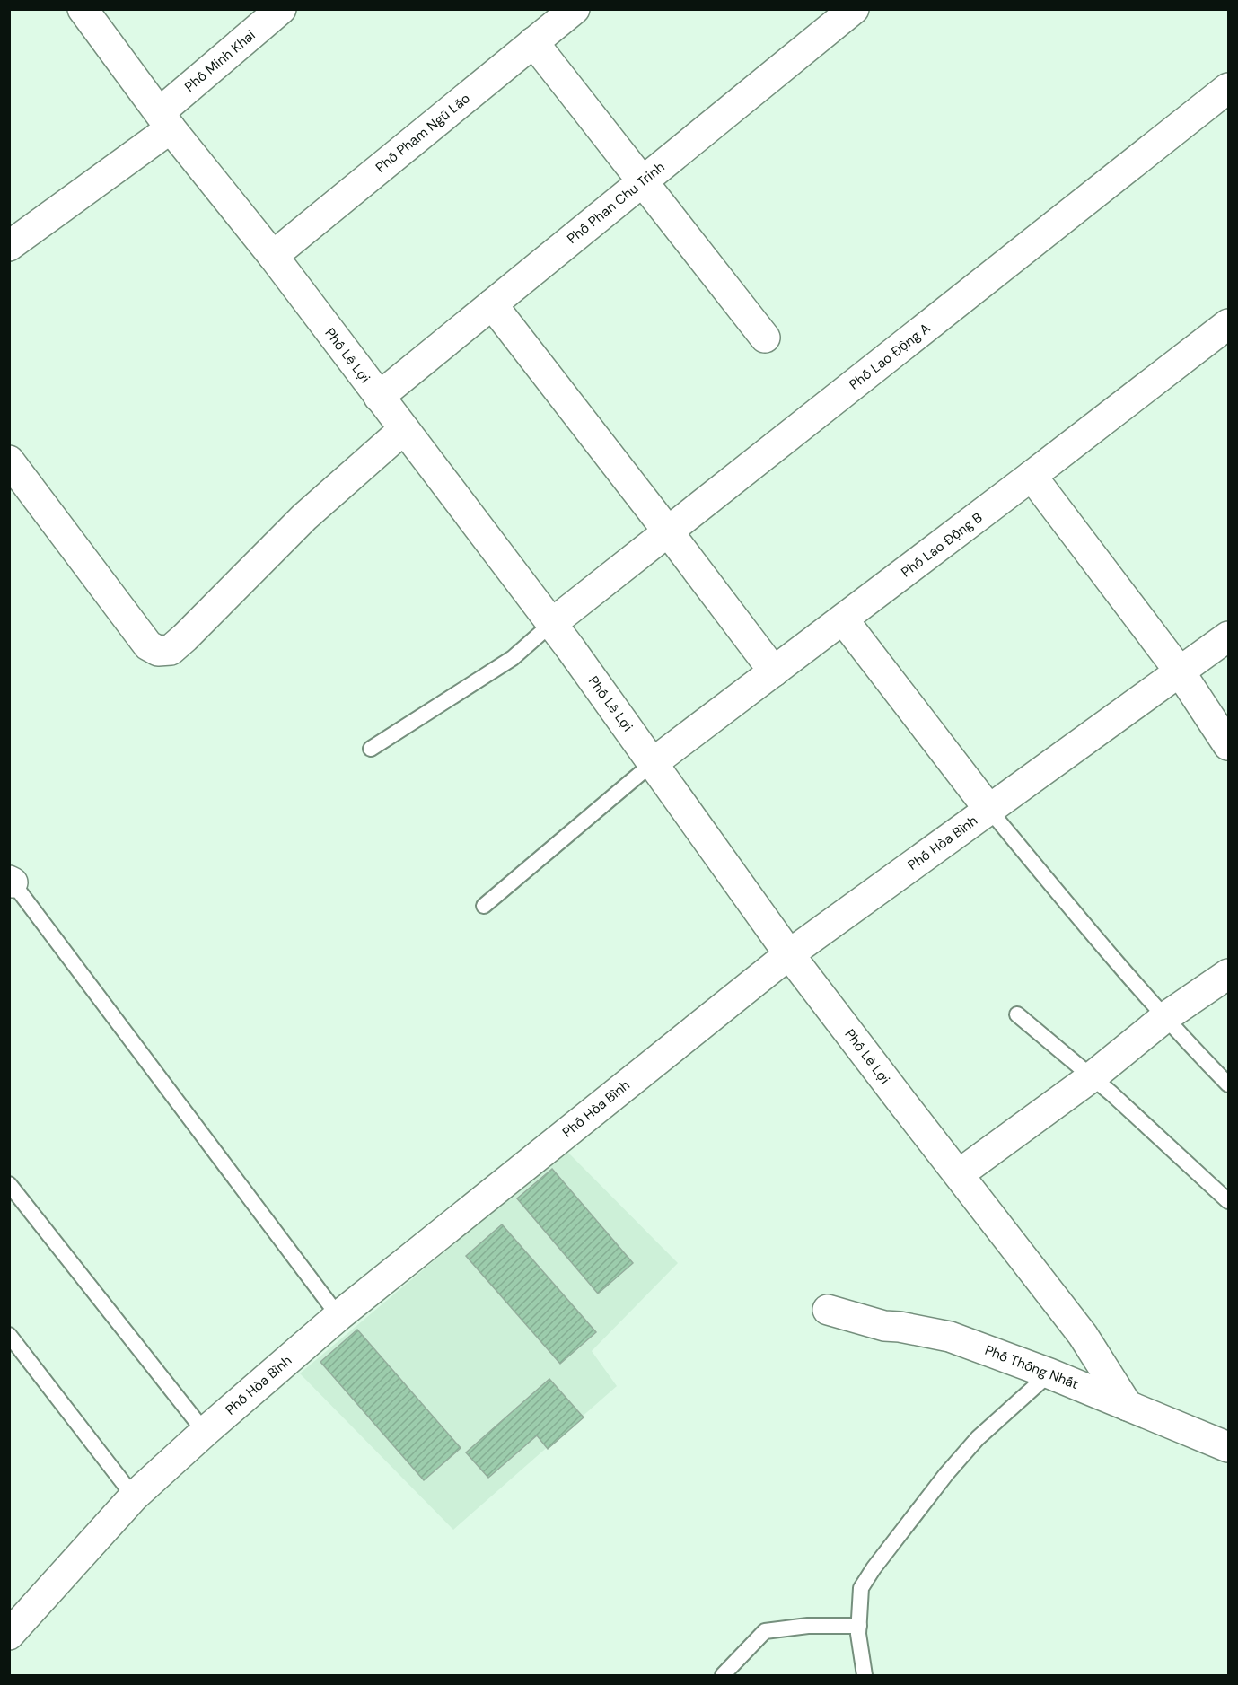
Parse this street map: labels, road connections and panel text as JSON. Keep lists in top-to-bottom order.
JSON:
{
  "streets": {
    "street": [
      "Phố Minh Khai",
      "Phố Phạm Ngũ Lão",
      "Phố Phan Chu Trinh",
      "Phố Lê Lợi",
      "Phố Lao Động A",
      "Phố Lao Động B",
      "Phố Hòa Bình",
      "Phố Thống Nhất"
    ]
  },
  "crossings": [
    ["Phố Minh Khai", "Phố Lê Lợi"],
    ["Phố Phạm Ngũ Lão", "Phố Lê Lợi"],
    ["Phố Phan Chu Trinh", "Phố Lê Lợi"],
    ["Phố Lê Lợi", "Phố Lao Động A"],
    ["Phố Lê Lợi", "Phố Lao Động B"],
    ["Phố Lê Lợi", "Phố Hòa Bình"],
    ["Phố Lê Lợi", "Phố Thống Nhất"]
  ]
}
